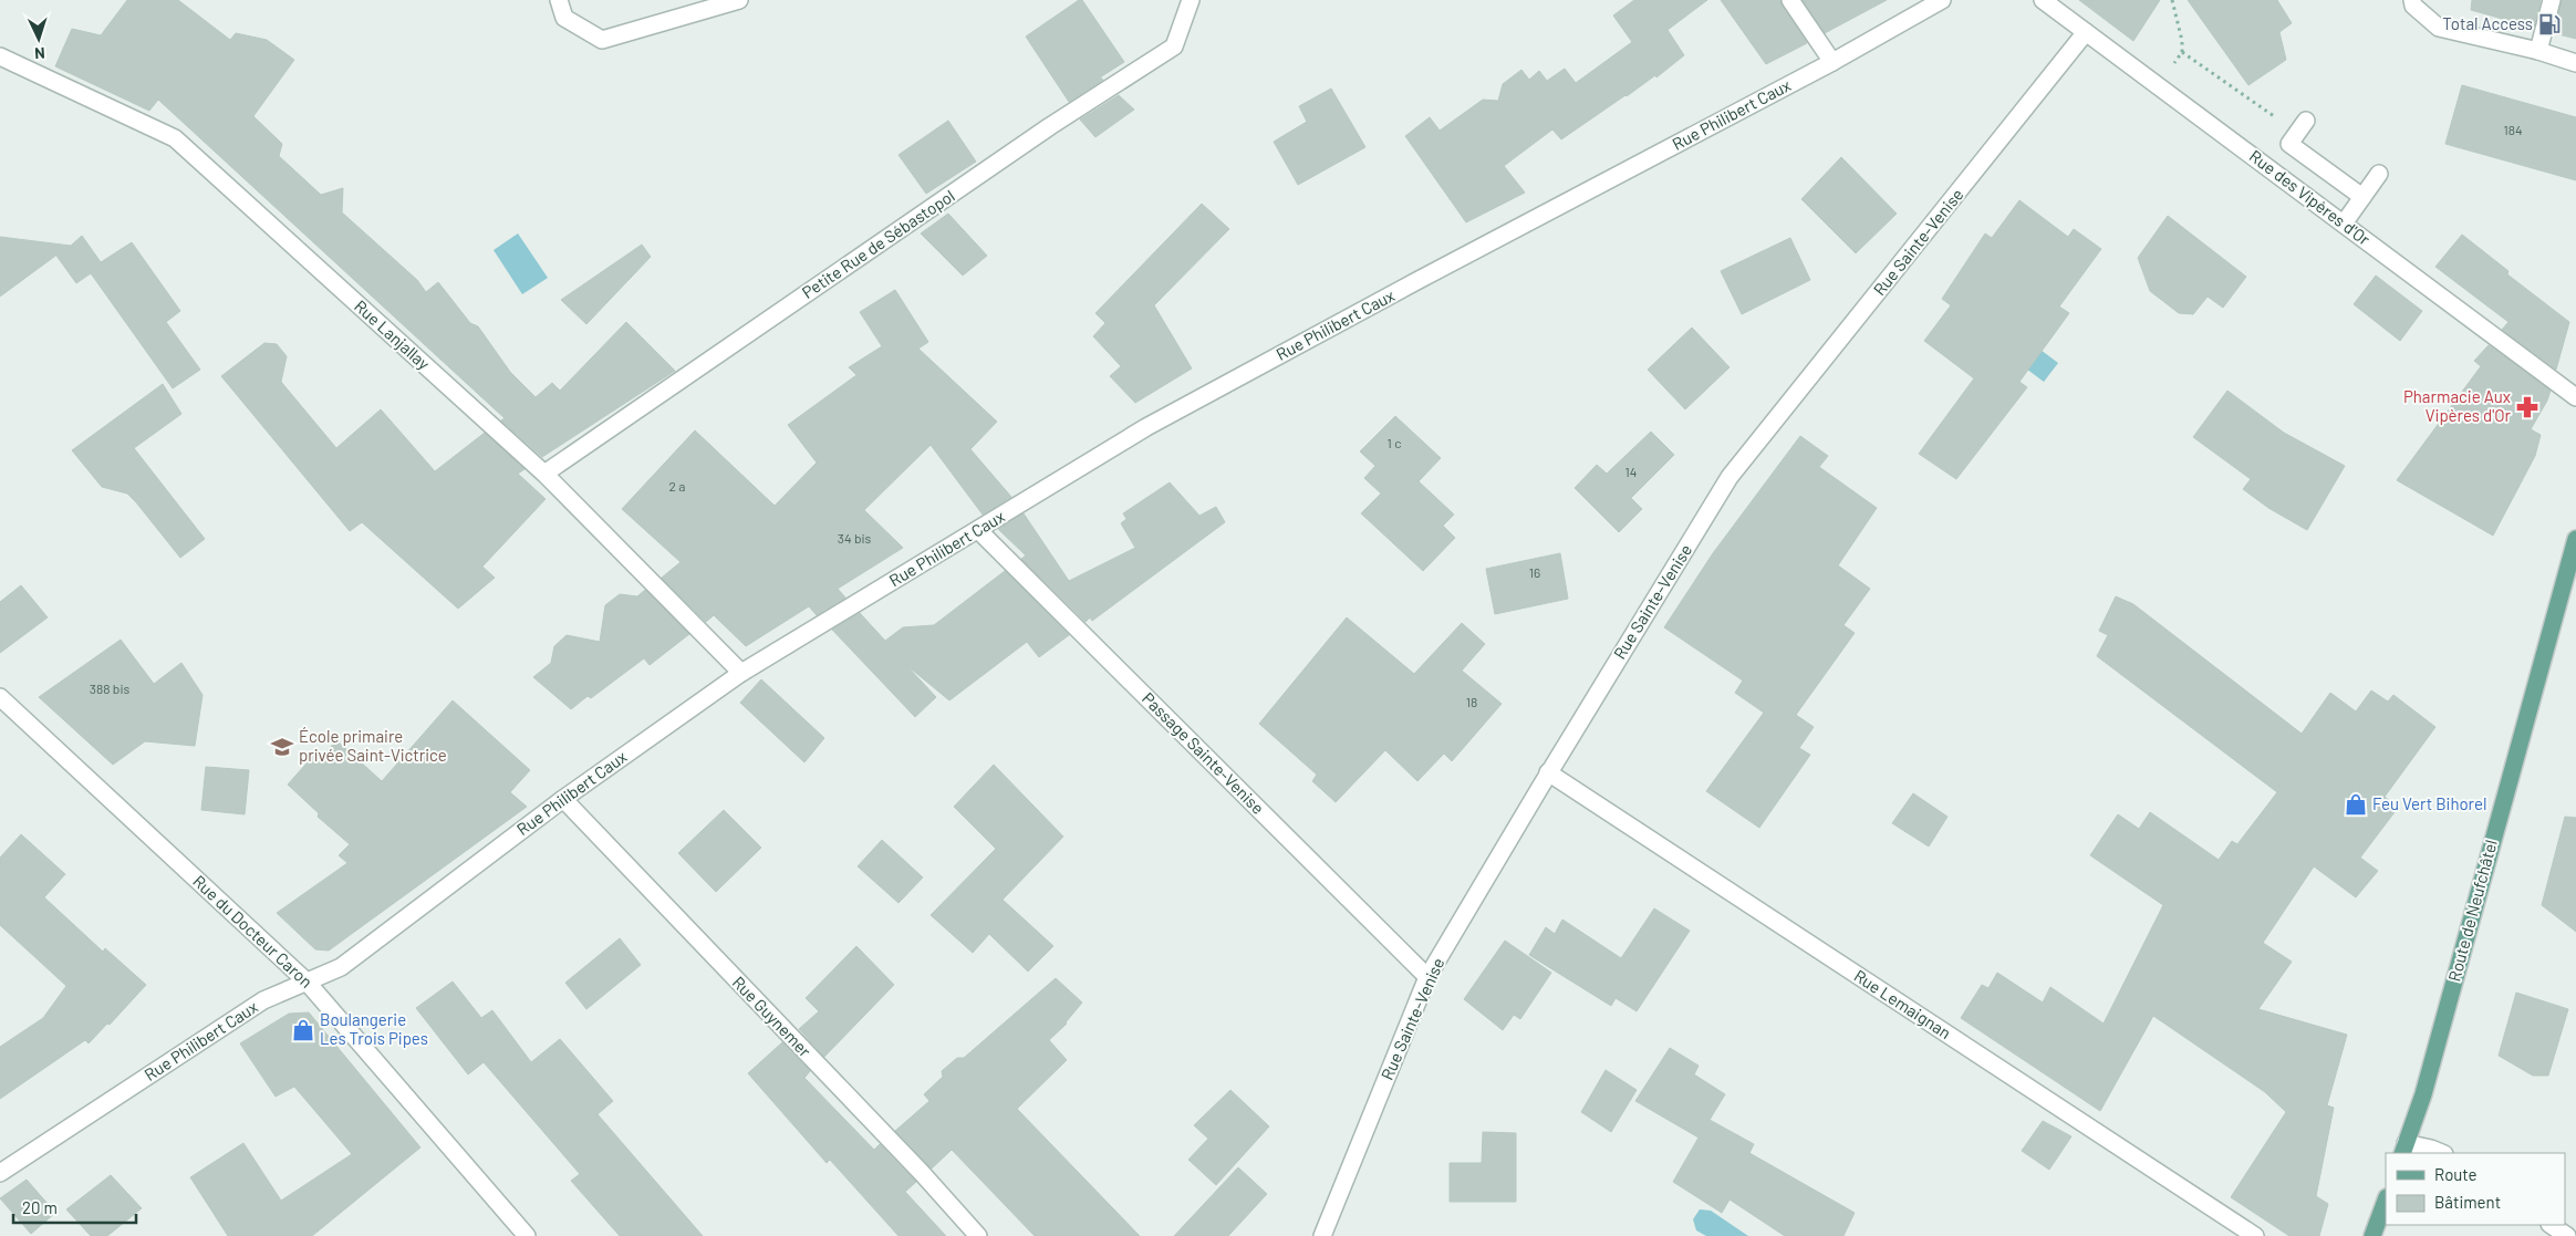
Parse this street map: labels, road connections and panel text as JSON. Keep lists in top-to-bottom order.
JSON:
{
  "streets": {
    "main road": ["Route de Neufchâtel"],
    "street": [
      "Rue Philibert Caux",
      "Rue des Vipères d'Or",
      "Rue Sainte-Venise",
      "Petite Rue de Sébastopol",
      "Rue Lanjallay",
      "Passage Sainte-Venise",
      "Rue du Docteur Caron",
      "Rue Lemaignan",
      "Rue Guynemer"
    ]
  },
  "crossings": [
    ["Rue Philibert Caux", "Rue Lanjallay"],
    ["Rue Philibert Caux", "Passage Sainte-Venise"],
    ["Rue Philibert Caux", "Rue du Docteur Caron"],
    ["Rue Philibert Caux", "Rue Guynemer"],
    ["Rue des Vipères d'Or", "Rue Sainte-Venise"],
    ["Rue Sainte-Venise", "Passage Sainte-Venise"],
    ["Rue Sainte-Venise", "Rue Lemaignan"],
    ["Petite Rue de Sébastopol", "Rue Lanjallay"]
  ],
  "places": {
    "fuel station": ["Total Access"],
    "pharmacy": ["Pharmacie Aux Vipères d'Or"],
    "school or university": ["École primaire privée Saint-Victrice"],
    "shop": ["Feu Vert Bihorel", "Boulangerie Les Trois Pipes"]
  },
  "house_numbers": [
    "184",
    "1 c",
    "14",
    "2 a",
    "34 bis",
    "16",
    "388 bis",
    "18"
  ],
  "legend": ["Route", "Bâtiment"],
  "scale_bar": "20 m",
  "north": "bottom"
}
